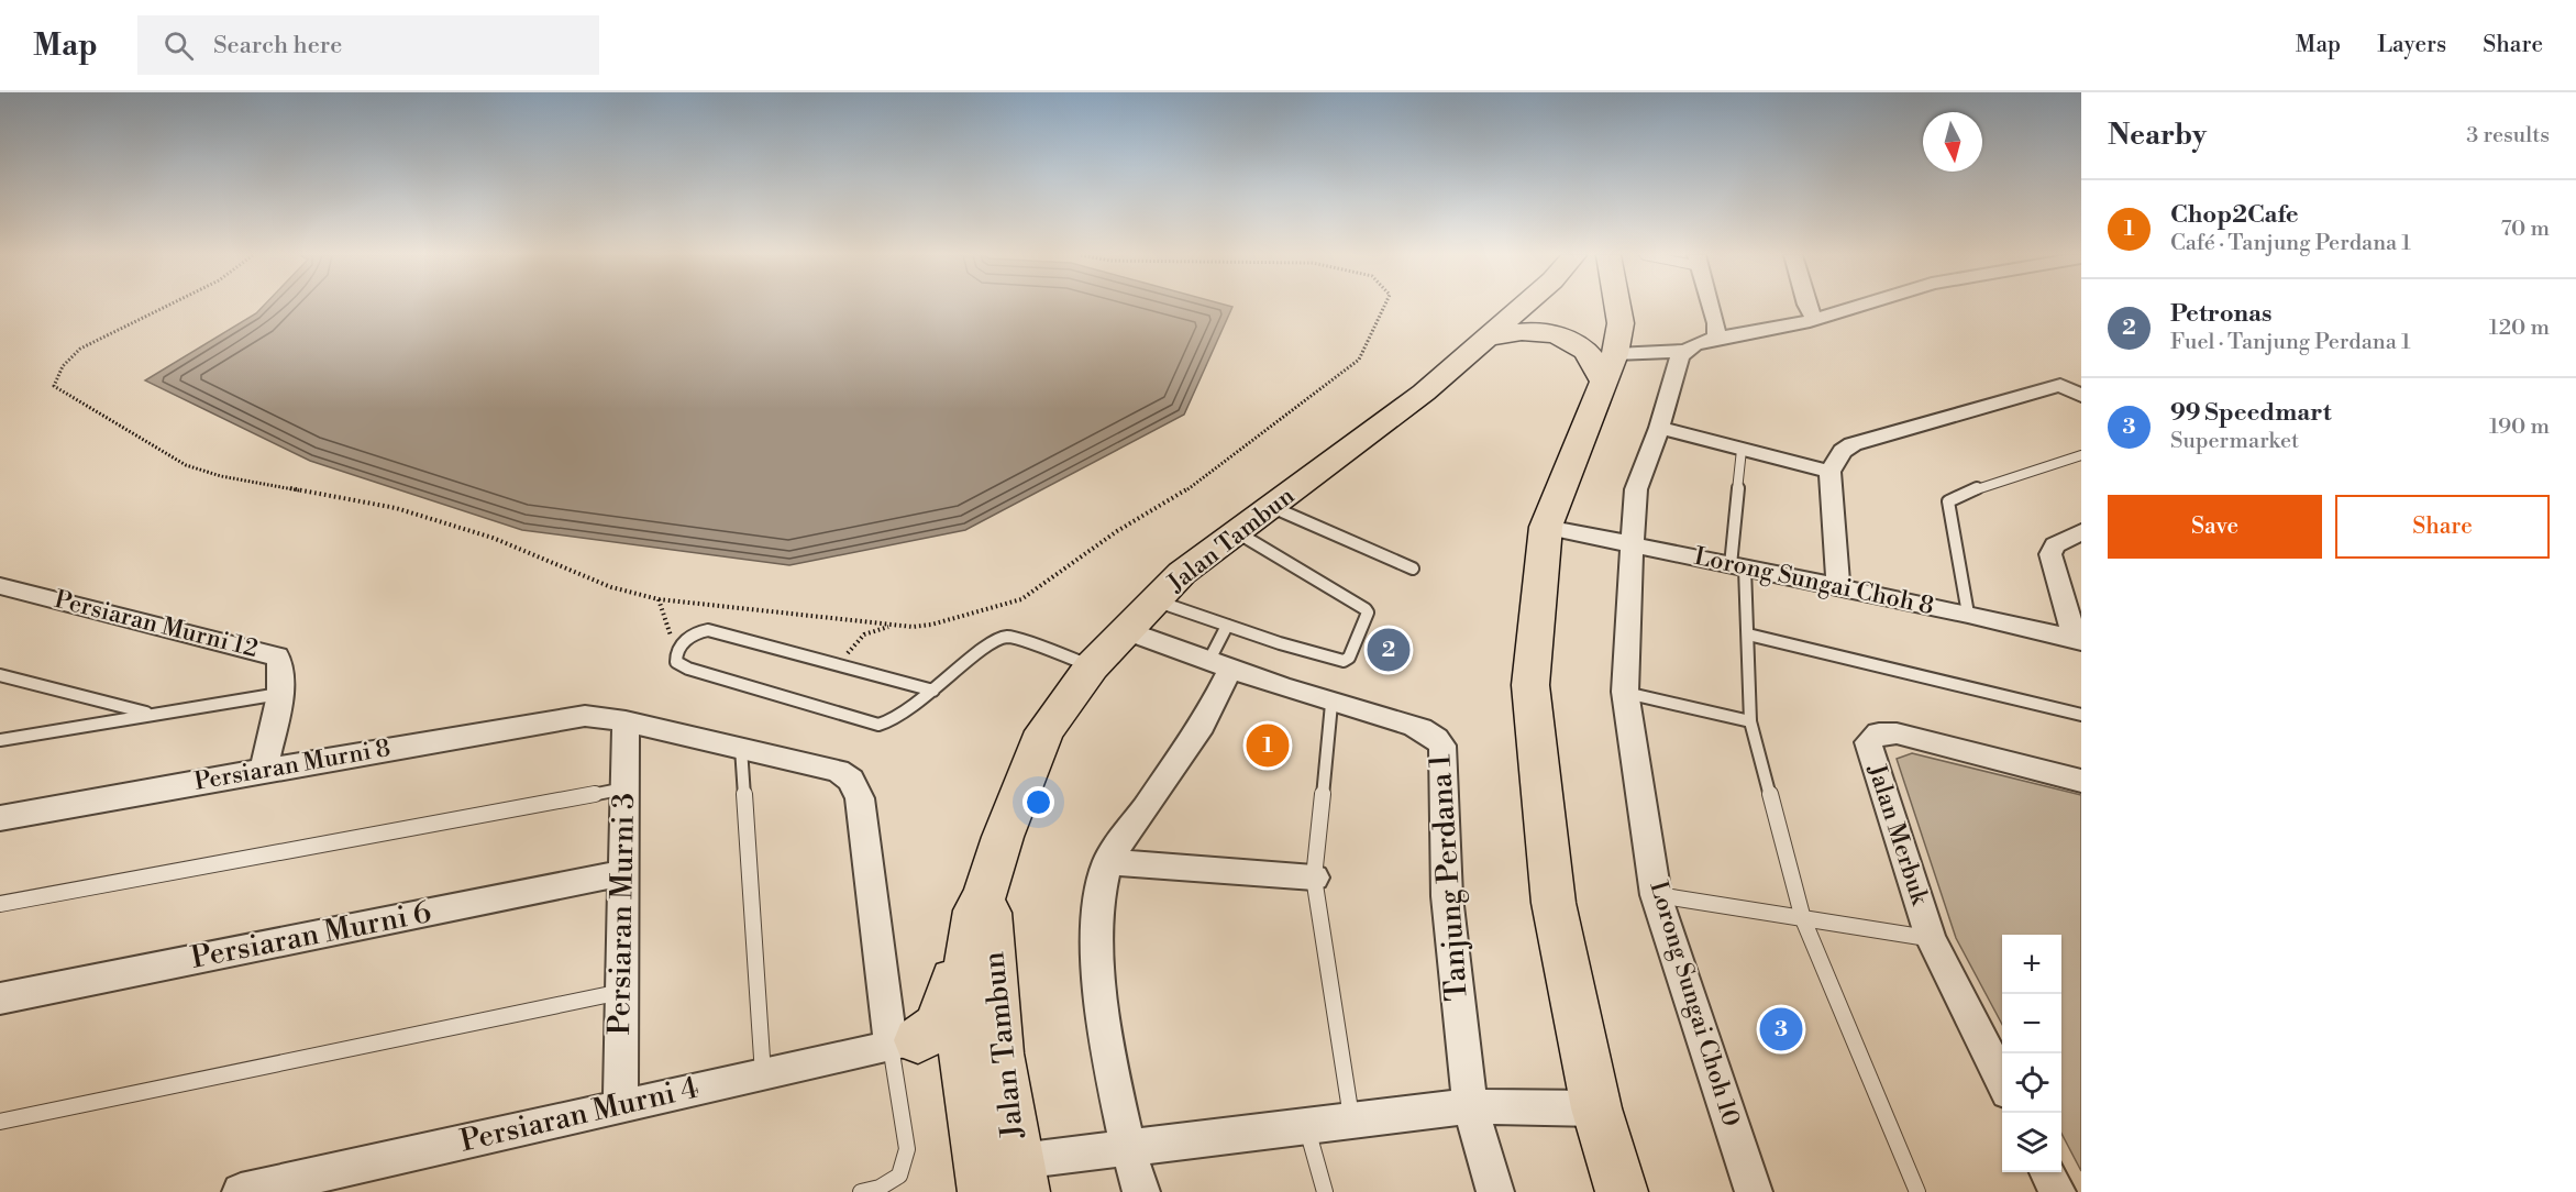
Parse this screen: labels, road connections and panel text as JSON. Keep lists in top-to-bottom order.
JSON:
{
  "streets": {
    "main road": ["Jalan Tambun"],
    "street": [
      "Lorong Sungai Choh 8",
      "Persiaran Murni 12",
      "Persiaran Murni 8",
      "Jalan Merbuk",
      "Tanjung Perdana 1",
      "Persiaran Murni 3",
      "Persiaran Murni 6",
      "Lorong Sungai Choh 10",
      "Persiaran Murni 4"
    ]
  },
  "crossings": [
    ["Jalan Tambun", "Tanjung Perdana 1"],
    ["Lorong Sungai Choh 8", "Lorong Sungai Choh 10"],
    ["Persiaran Murni 12", "Persiaran Murni 8"],
    ["Persiaran Murni 8", "Persiaran Murni 3"],
    ["Persiaran Murni 8", "Persiaran Murni 4"],
    ["Persiaran Murni 3", "Persiaran Murni 6"],
    ["Persiaran Murni 3", "Persiaran Murni 4"]
  ],
  "north": "bottom",
  "page": {
    "header": "Map",
    "search": "Search here",
    "nav": ["Map", "Layers", "Share"],
    "heading": ["Nearby", "3 results"],
    "list": [
      {
        "mark": "1",
        "name": "Chop2Cafe",
        "note": "Café · Tanjung Perdana 1",
        "value": "70 m"
      },
      {
        "mark": "2",
        "name": "Petronas",
        "note": "Fuel · Tanjung Perdana 1",
        "value": "120 m"
      },
      {
        "mark": "3",
        "name": "99 Speedmart",
        "note": "Supermarket",
        "value": "190 m"
      }
    ],
    "buttons": ["Save", "Share"],
    "pins": ["2", "1", "3"],
    "map_buttons": ["+", "−"]
  }
}
